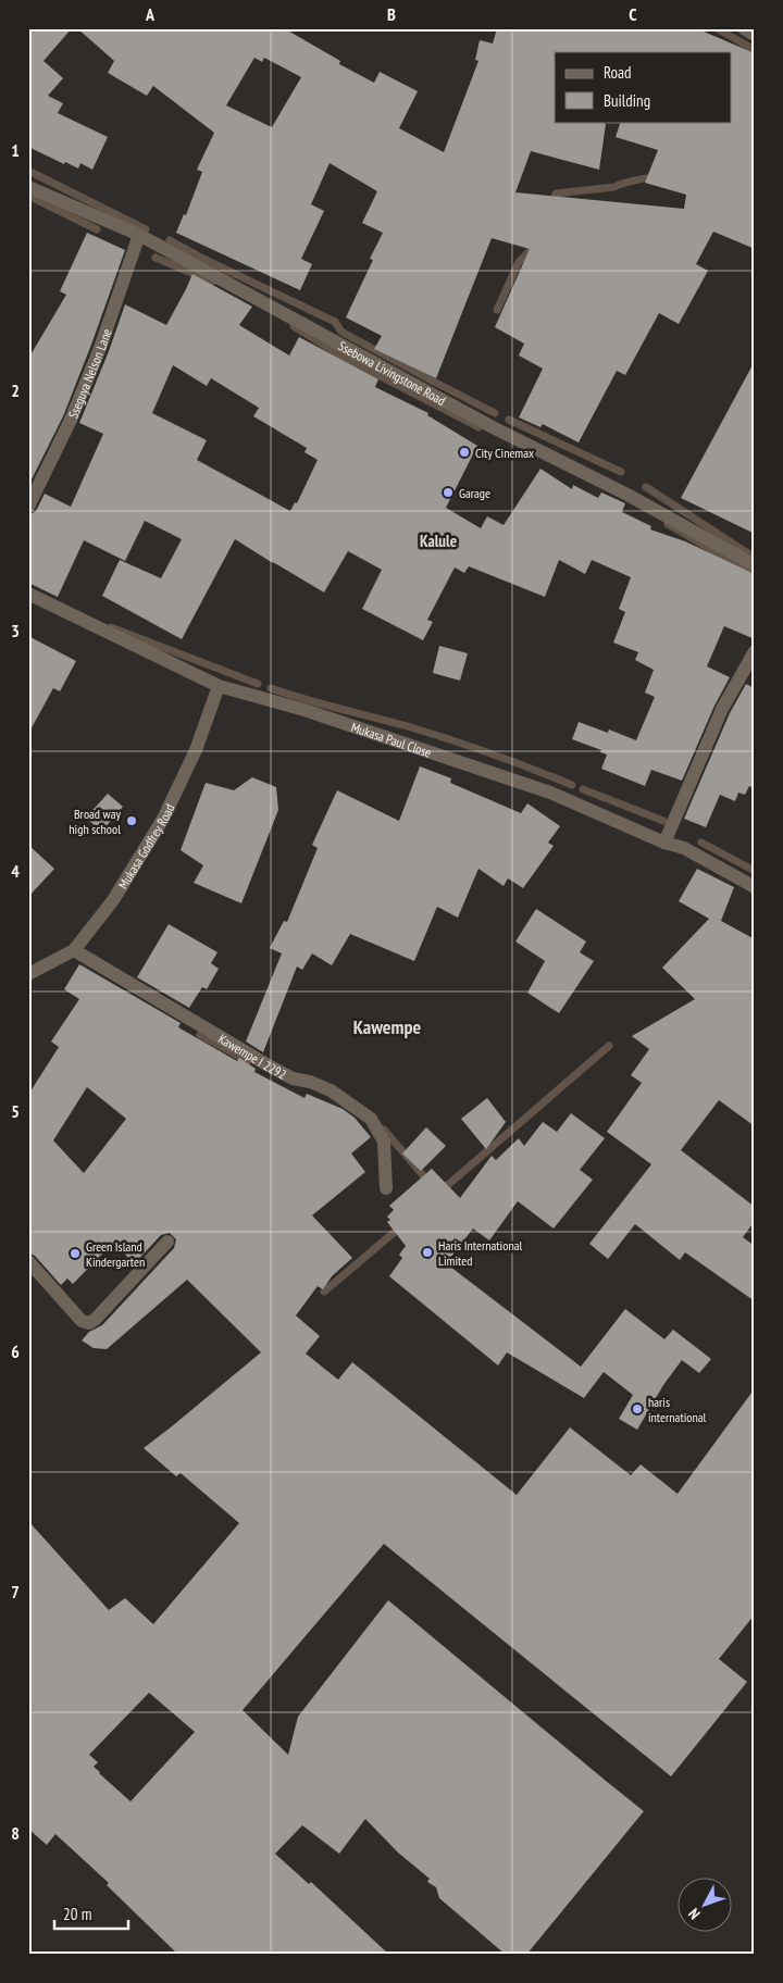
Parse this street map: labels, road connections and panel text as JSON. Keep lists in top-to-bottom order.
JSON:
{
  "streets": {
    "street": [
      "Sseguya Nelson Lane",
      "Ssebowa Livingstone Road",
      "Mukasa Paul Close",
      "Mukasa Godfrey Road",
      "Kawempe I 2292"
    ]
  },
  "crossings": [
    ["Sseguya Nelson Lane", "Ssebowa Livingstone Road"],
    ["Mukasa Paul Close", "Mukasa Godfrey Road"],
    ["Mukasa Godfrey Road", "Kawempe I 2292"]
  ],
  "districts": ["Kalule", "Kawempe"],
  "places": [
    "City Cinemax",
    "Garage",
    "Broad way high school",
    "Haris International Limited",
    "Green Island Kindergarten",
    "haris international"
  ],
  "legend": ["Road", "Building"],
  "scale_bar": "20 m",
  "north": "bottom left",
  "grid": {
    "columns": ["A", "B", "C"],
    "rows": [
      "1",
      "2",
      "3",
      "4",
      "5",
      "6",
      "7",
      "8"
    ]
  }
}
